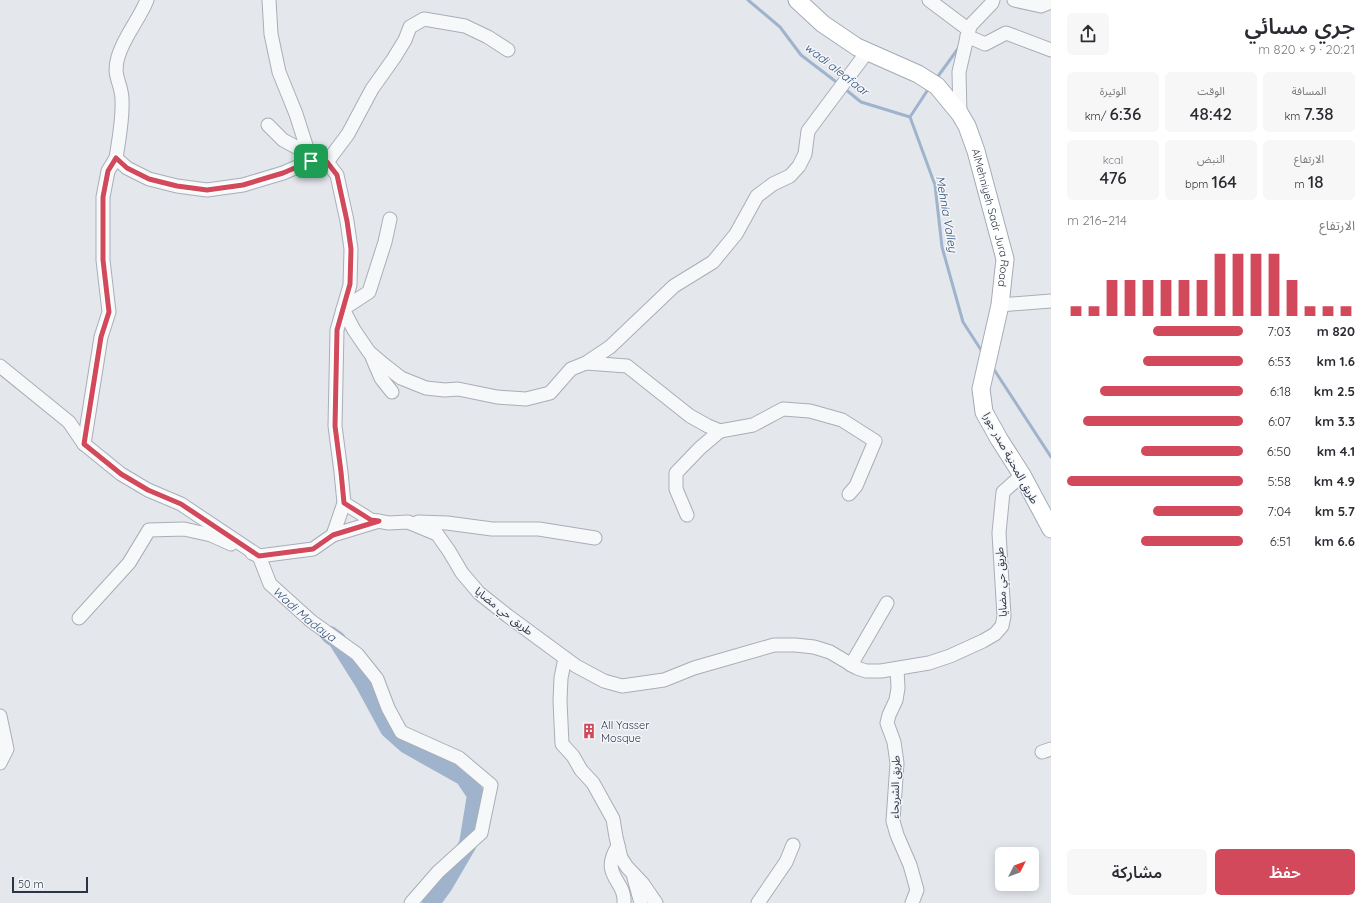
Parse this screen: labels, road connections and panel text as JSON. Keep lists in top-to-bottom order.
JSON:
{
  "streets": {
    "main road": ["AlMehniyeh Sadr Jura Road", "طريق المحنية صدر جورا"],
    "street": ["طريق حي مضايا", "طريق الشريحاء"]
  },
  "crossings": [
    ["AlMehniyeh Sadr Jura Road", "طريق المحنية صدر جورا"],
    ["طريق المحنية صدر جورا", "طريق حي مضايا"],
    ["طريق حي مضايا", "طريق الشريحاء"]
  ],
  "water": ["wadi aleafaar", "Mehnia Valley", "Wadi Madaya"],
  "places": {
    "building": ["All Yasser Mosque"]
  },
  "scale_bar": "50 m",
  "north": "top right",
  "page": {
    "heading": ["جري مسائي", "20:21 · 9 × 820 m"],
    "stats": [
      ["المسافة", "7.38 km"],
      ["الوقت", "48:42"],
      ["الوتيرة", "6:36 /km"],
      ["الارتفاع", "18 m"],
      ["النبض", "164 bpm"],
      ["kcal", "476"]
    ],
    "chart": ["الارتفاع", "214–216 m"],
    "list": [
      {
        "name": "820 m",
        "note": "7:03"
      },
      {
        "name": "1.6 km",
        "note": "6:53"
      },
      {
        "name": "2.5 km",
        "note": "6:18"
      },
      {
        "name": "3.3 km",
        "note": "6:07"
      },
      {
        "name": "4.1 km",
        "note": "6:50"
      },
      {
        "name": "4.9 km",
        "note": "5:58"
      },
      {
        "name": "5.7 km",
        "note": "7:04"
      },
      {
        "name": "6.6 km",
        "note": "6:51"
      }
    ],
    "buttons": ["حفظ", "مشاركة"],
    "scale": "50 m"
  }
}
